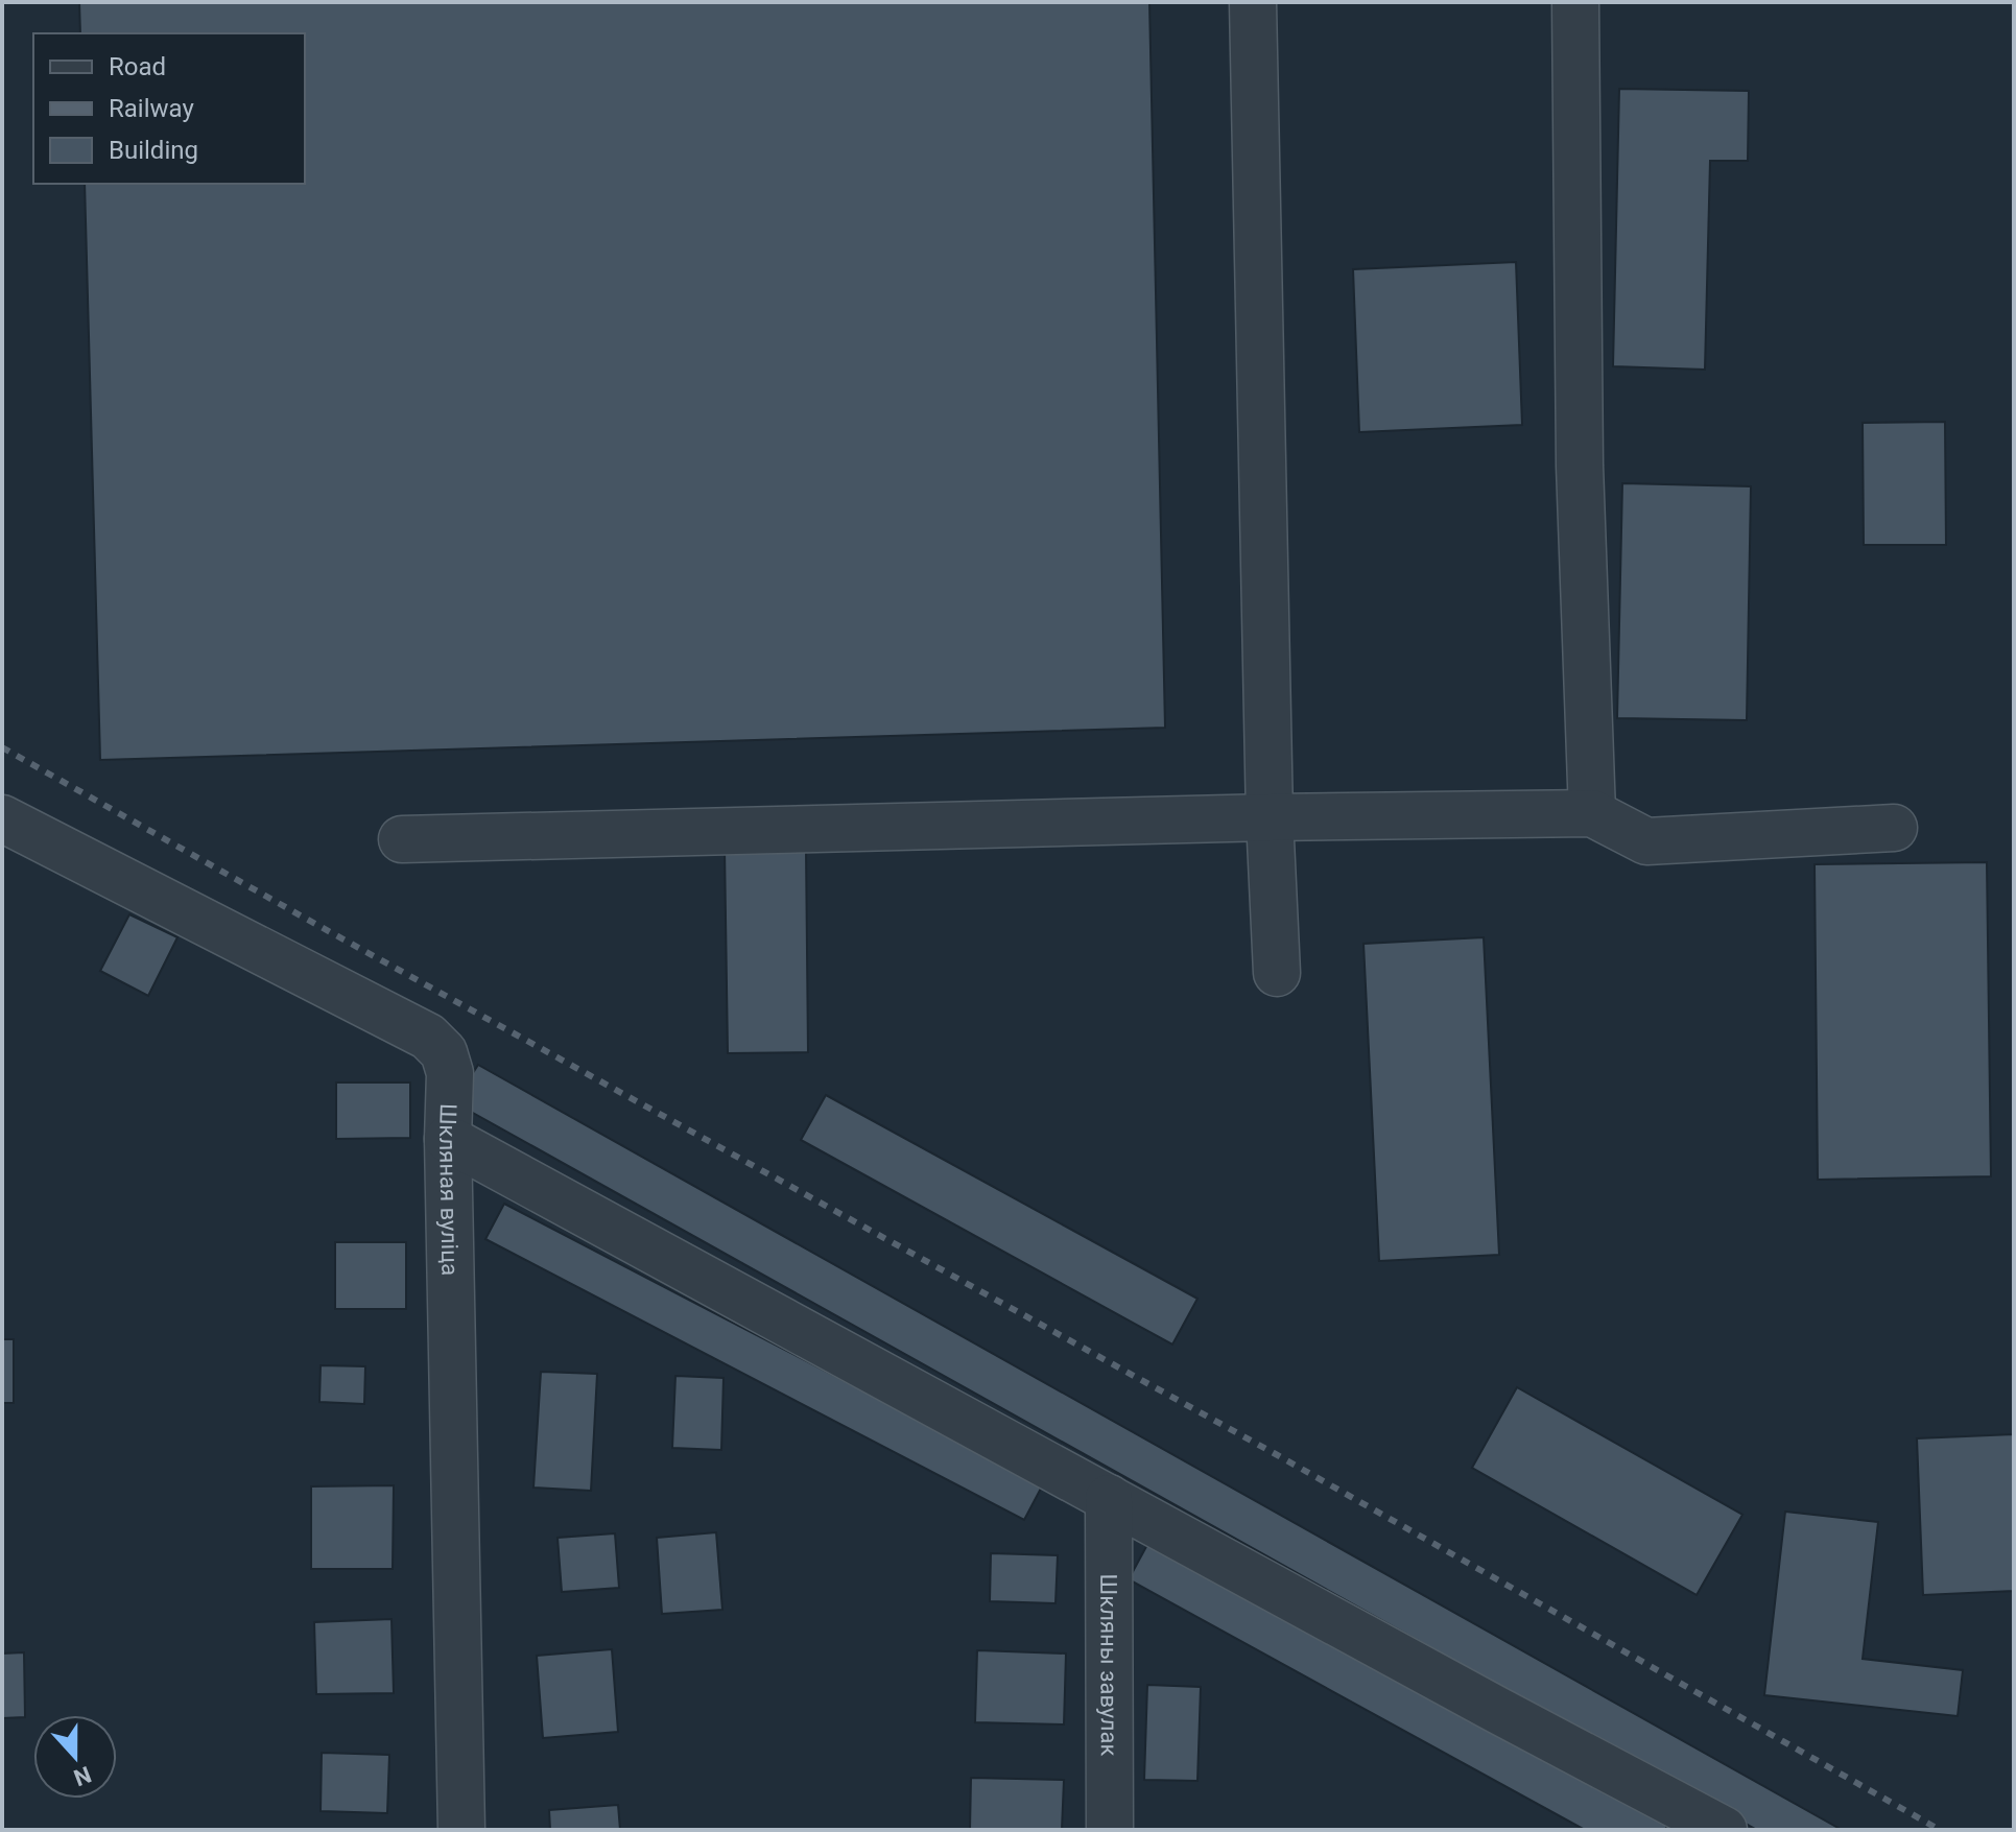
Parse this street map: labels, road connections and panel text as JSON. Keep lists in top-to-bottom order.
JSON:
{
  "streets": {
    "street": ["Шкляная вуліца", "Шкляны завулак"]
  },
  "legend": ["Road", "Railway", "Building"],
  "north": "bottom"
}
